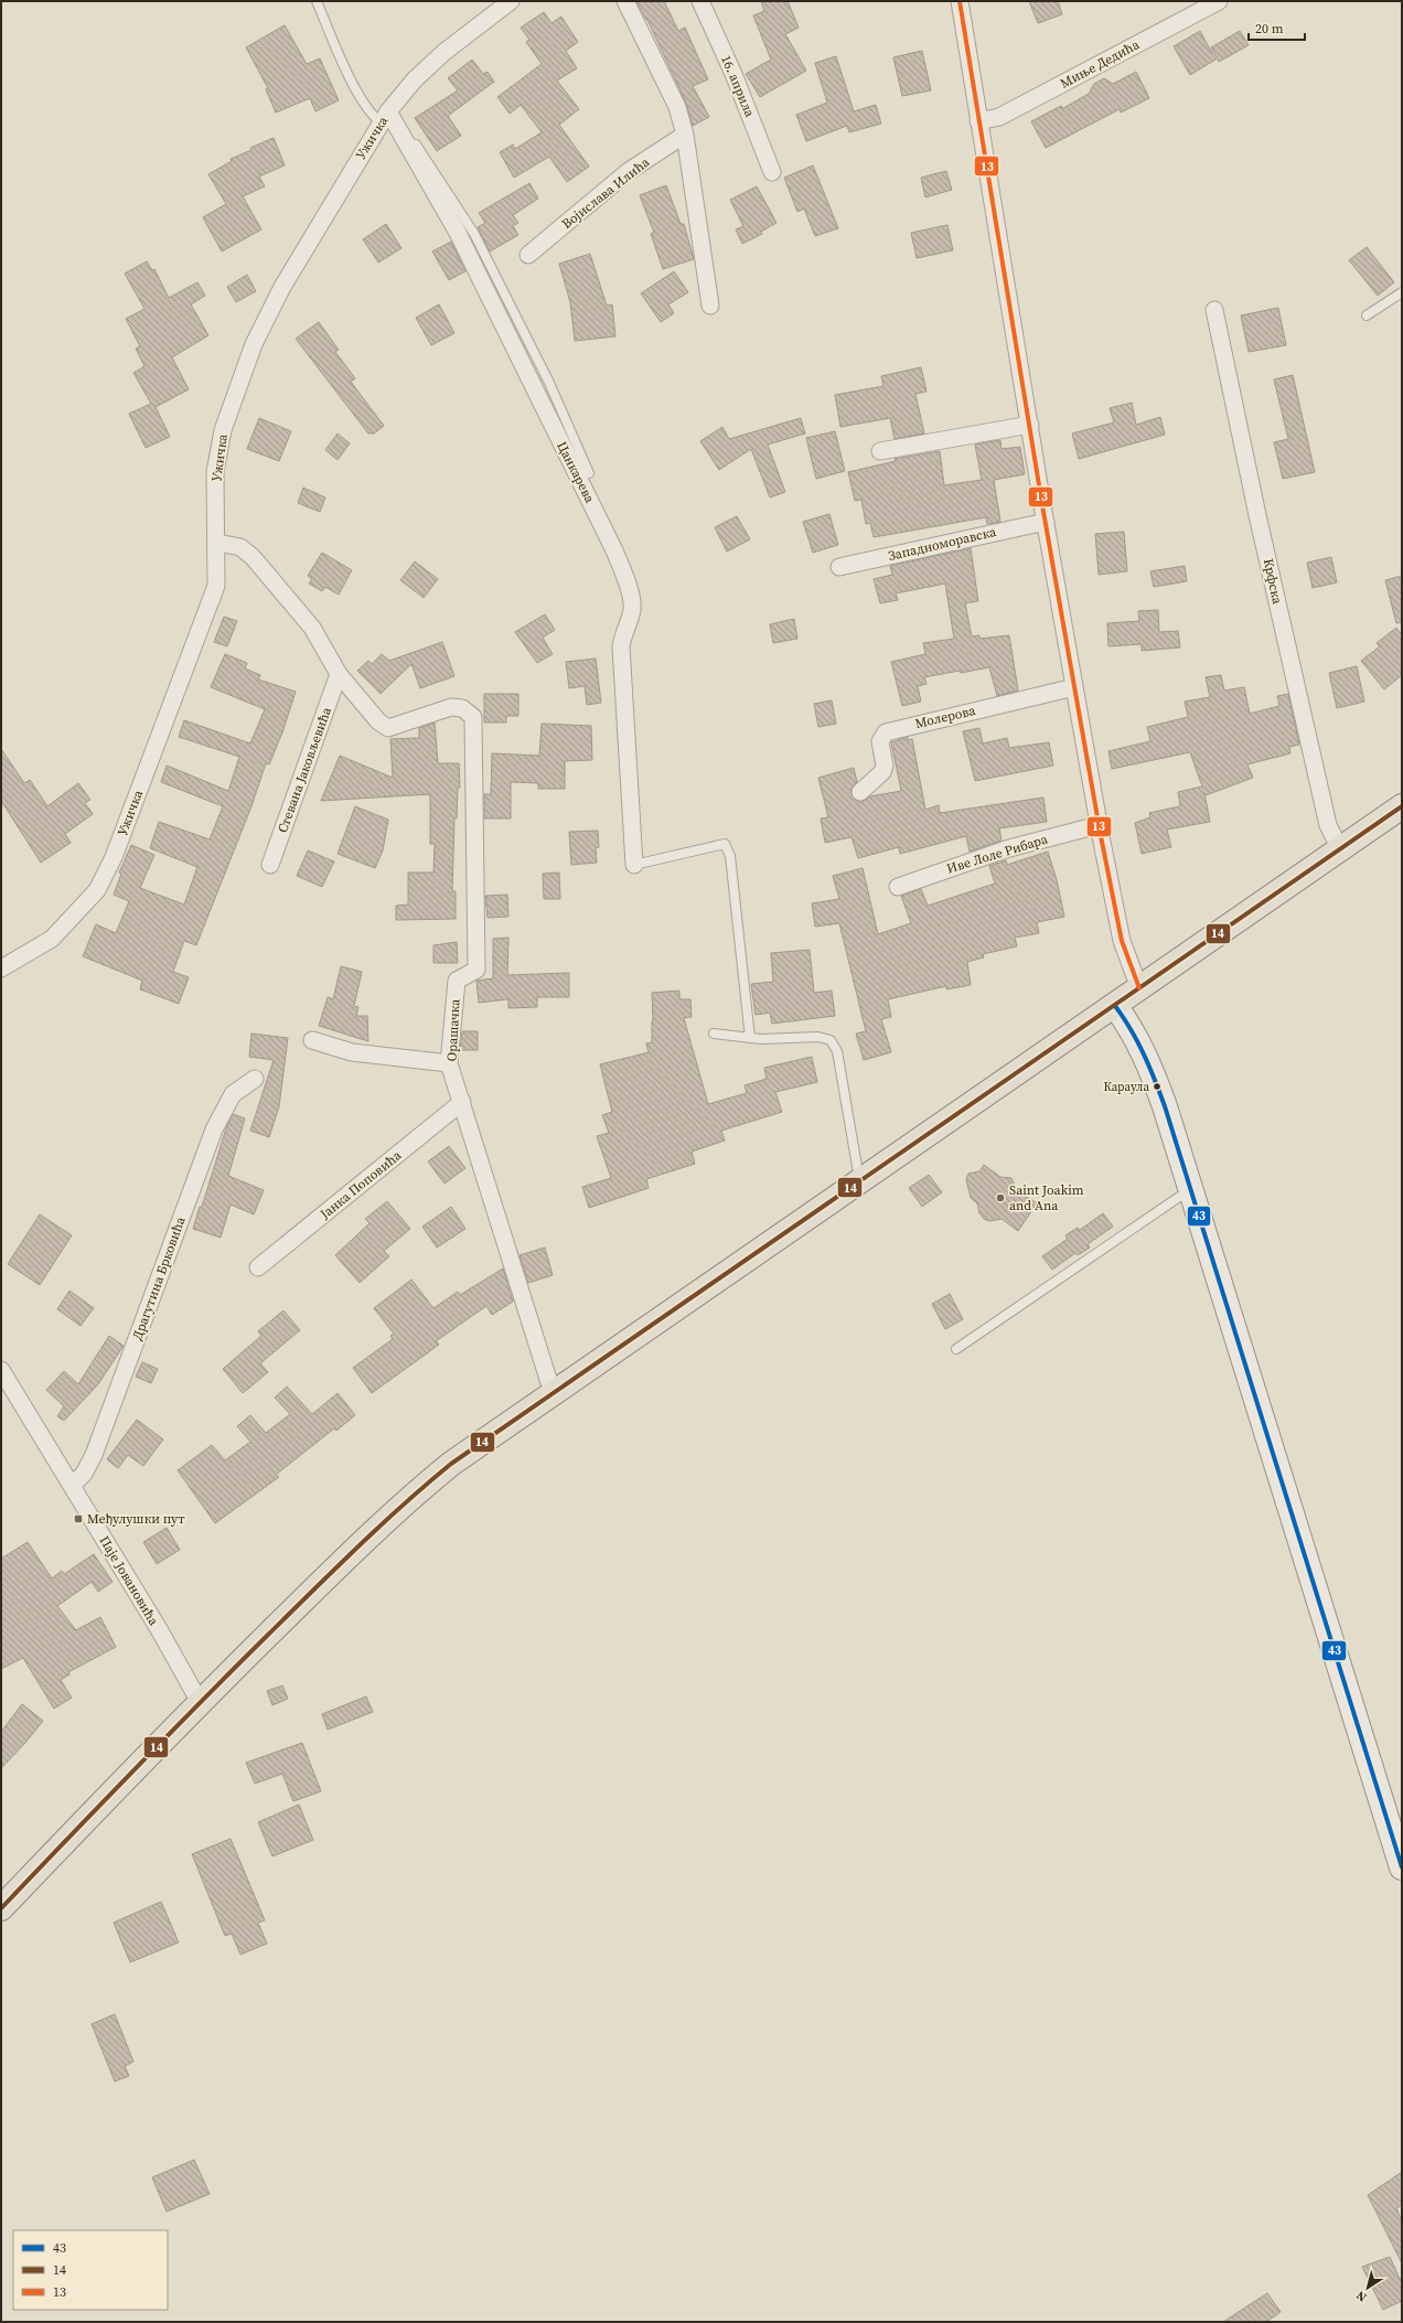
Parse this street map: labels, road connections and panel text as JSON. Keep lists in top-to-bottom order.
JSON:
{
  "streets": {
    "street": [
      "Миње Дедића",
      "16. априла",
      "Ужичка",
      "Војислава Илића",
      "Цанкарева",
      "Западноморавска",
      "Крфска",
      "Молерова",
      "Стевана Јаковљевића",
      "Иве Лоле Рибара",
      "Орашачка",
      "Јанка Поповића",
      "Драгутина Брковића",
      "Паје Јовановића"
    ]
  },
  "crossings": [
    ["Ужичка", "Цанкарева"],
    ["Стевана Јаковљевића", "Орашачка"],
    ["Орашачка", "Јанка Поповића"],
    ["Драгутина Брковића", "Паје Јовановића"]
  ],
  "places": {
    "other": ["Караула", "Saint Joakim and Ana"],
    "transit": ["Међулушки пут"]
  },
  "lines": ["transit line 13", "transit line 14", "transit line 43"],
  "legend": ["43", "14", "13"],
  "scale_bar": "20 m",
  "north": "bottom left"
}
